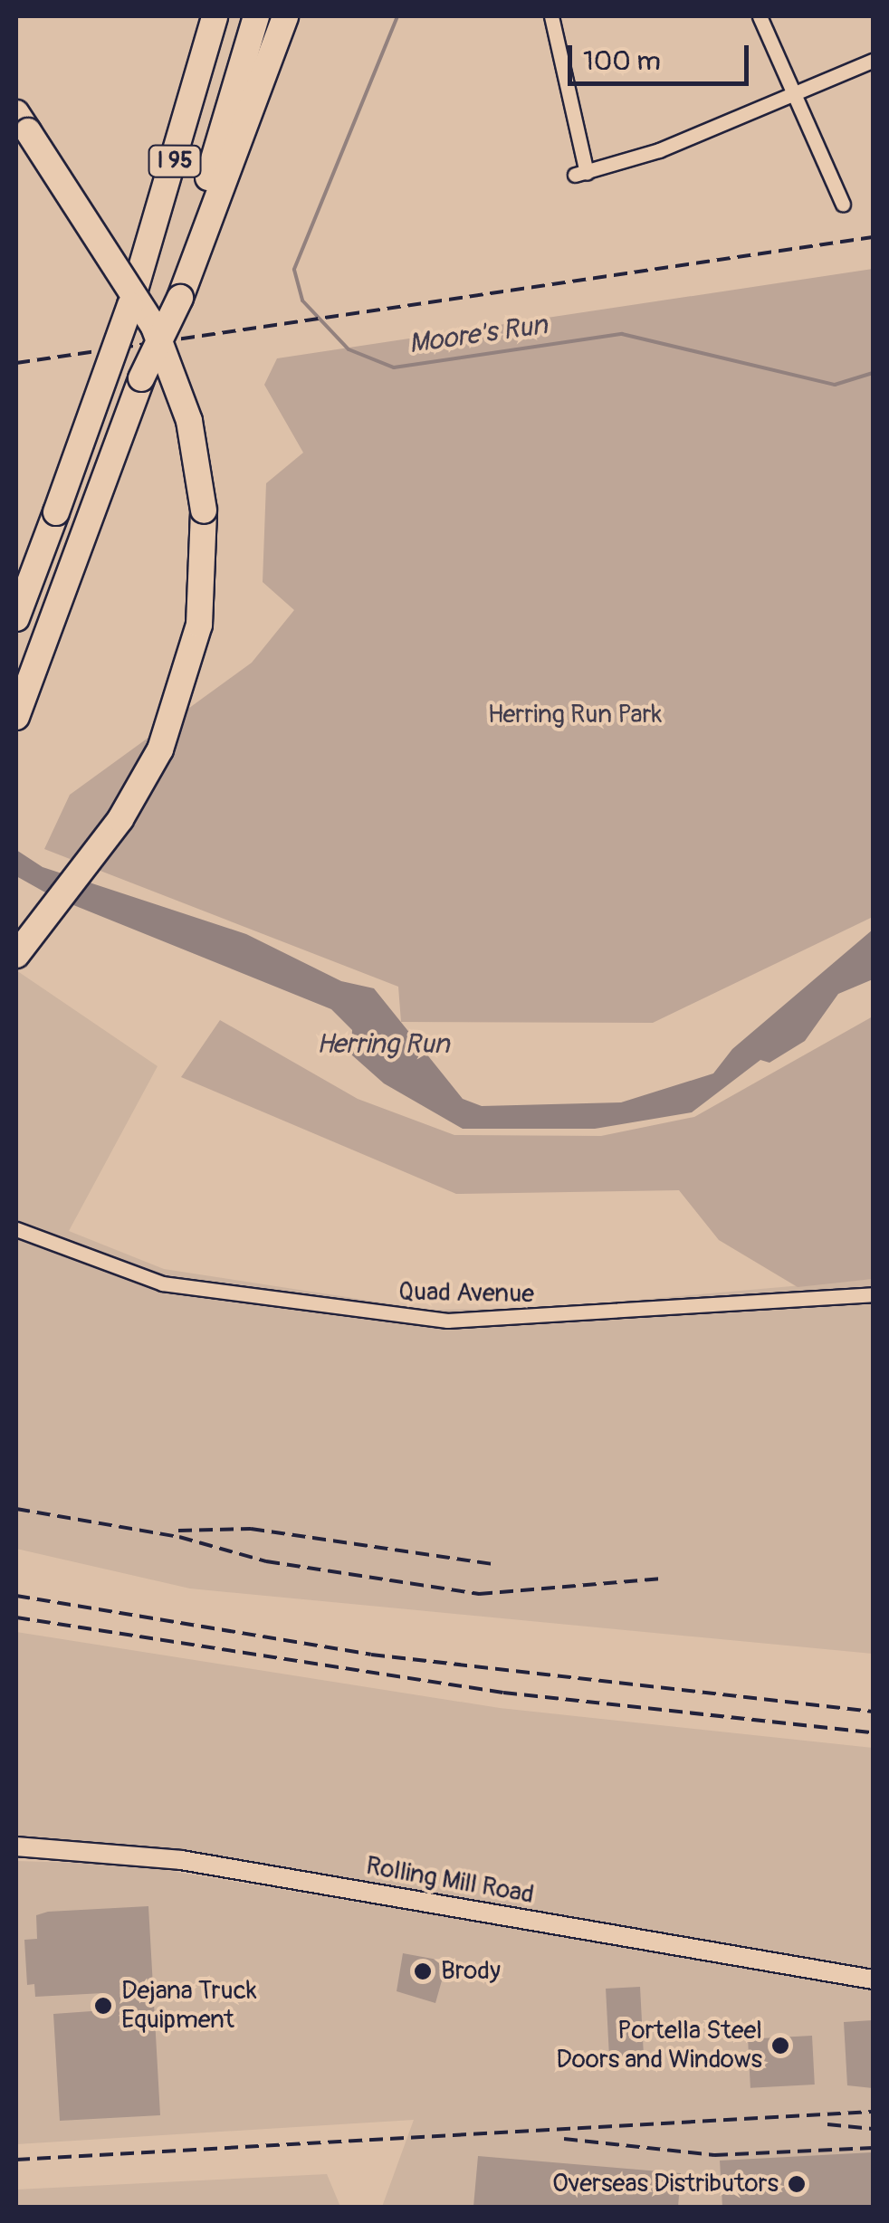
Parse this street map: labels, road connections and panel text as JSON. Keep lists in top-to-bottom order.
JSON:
{
  "streets": {
    "highway": ["I 95"],
    "street": ["Quad Avenue", "Rolling Mill Road"]
  },
  "water": ["Moore's Run", "Herring Run"],
  "parks": ["Herring Run Park"],
  "places": [
    "Brody",
    "Dejana Truck Equipment",
    "Portella Steel Doors and Windows",
    "Overseas Distributors"
  ],
  "scale_bar": "100 m"
}
